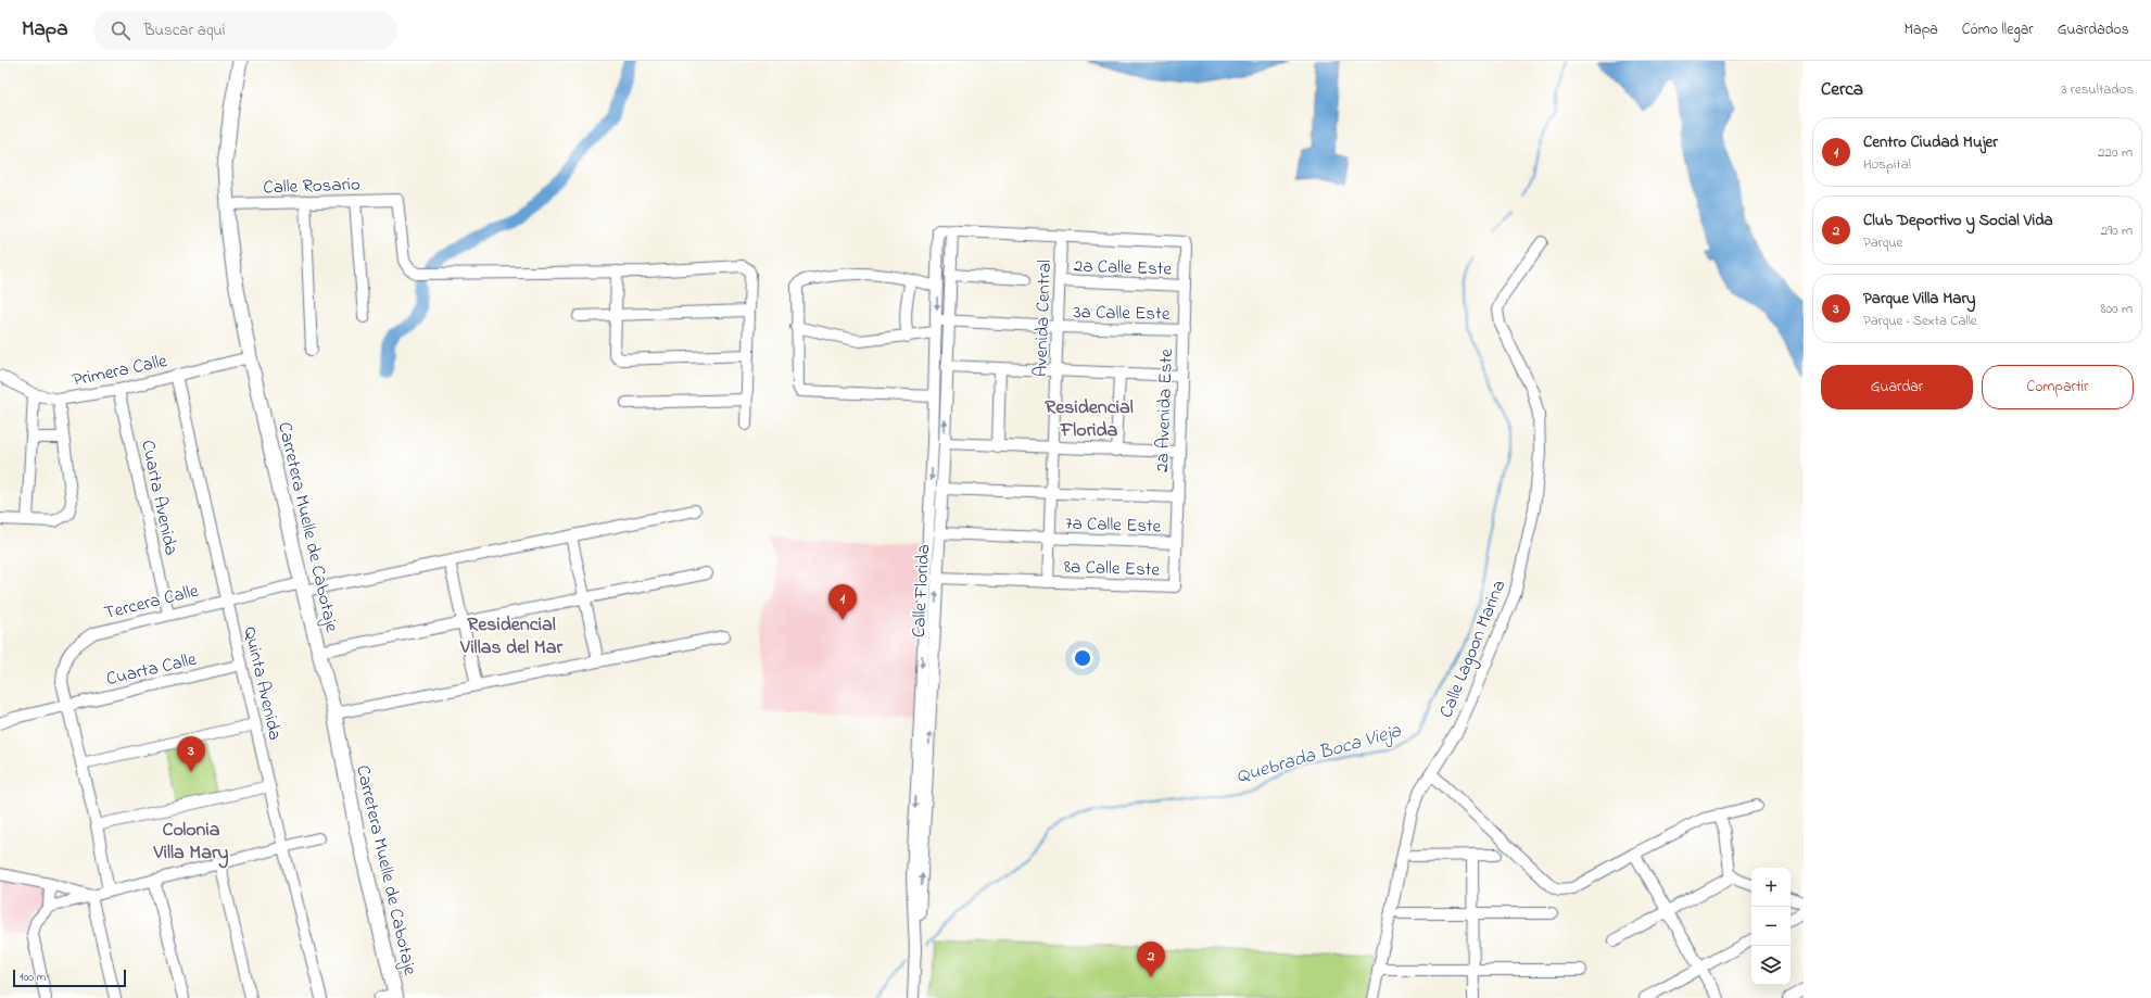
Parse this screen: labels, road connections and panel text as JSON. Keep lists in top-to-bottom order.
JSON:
{
  "streets": {
    "main road": ["Carretera Muelle de Cabotaje"],
    "street": [
      "Calle Rosario",
      "2a Calle Este",
      "3a Calle Este",
      "Avenida Central",
      "Primera Calle",
      "2a Avenida Este",
      "Cuarta Avenida",
      "7a Calle Este",
      "8a Calle Este",
      "Calle Florida",
      "Tercera Calle",
      "Calle Lagoon Marina",
      "Cuarta Calle",
      "Quinta Avenida"
    ]
  },
  "crossings": [
    ["Calle Rosario", "Carretera Muelle de Cabotaje"],
    ["2a Calle Este", "Avenida Central"],
    ["2a Calle Este", "2a Avenida Este"],
    ["3a Calle Este", "Avenida Central"],
    ["3a Calle Este", "2a Avenida Este"],
    ["3a Calle Este", "Calle Florida"],
    ["Avenida Central", "2a Avenida Este"],
    ["Avenida Central", "7a Calle Este"],
    ["Avenida Central", "8a Calle Este"],
    ["Primera Calle", "Cuarta Avenida"],
    ["Primera Calle", "Carretera Muelle de Cabotaje"],
    ["Primera Calle", "Quinta Avenida"],
    ["2a Avenida Este", "7a Calle Este"],
    ["2a Avenida Este", "8a Calle Este"],
    ["Cuarta Avenida", "Tercera Calle"],
    ["7a Calle Este", "Calle Florida"],
    ["Carretera Muelle de Cabotaje", "Tercera Calle"],
    ["8a Calle Este", "Calle Florida"],
    ["Tercera Calle", "Cuarta Calle"],
    ["Tercera Calle", "Quinta Avenida"],
    ["Cuarta Calle", "Quinta Avenida"]
  ],
  "districts": ["Residencial Florida", "Residencial Villas del Mar", "Colonia Villa Mary"],
  "water": ["Quebrada Boca Vieja"],
  "scale_bar": "100 m",
  "page": {
    "header": "Mapa",
    "search": "Buscar aquí",
    "nav": ["Mapa", "Cómo llegar", "Guardados"],
    "heading": ["Cerca", "3 resultados"],
    "list": [
      {
        "mark": "1",
        "name": "Centro Ciudad Mujer",
        "note": "Hospital",
        "value": "220 m"
      },
      {
        "mark": "2",
        "name": "Club Deportivo y Social Vida",
        "note": "Parque",
        "value": "290 m"
      },
      {
        "mark": "3",
        "name": "Parque Villa Mary",
        "note": "Parque · Sexta Calle",
        "value": "800 m"
      }
    ],
    "buttons": ["Guardar", "Compartir"],
    "pins": ["1", "3", "2"],
    "map_buttons": ["+", "−"],
    "scale": "100 m"
  }
}
